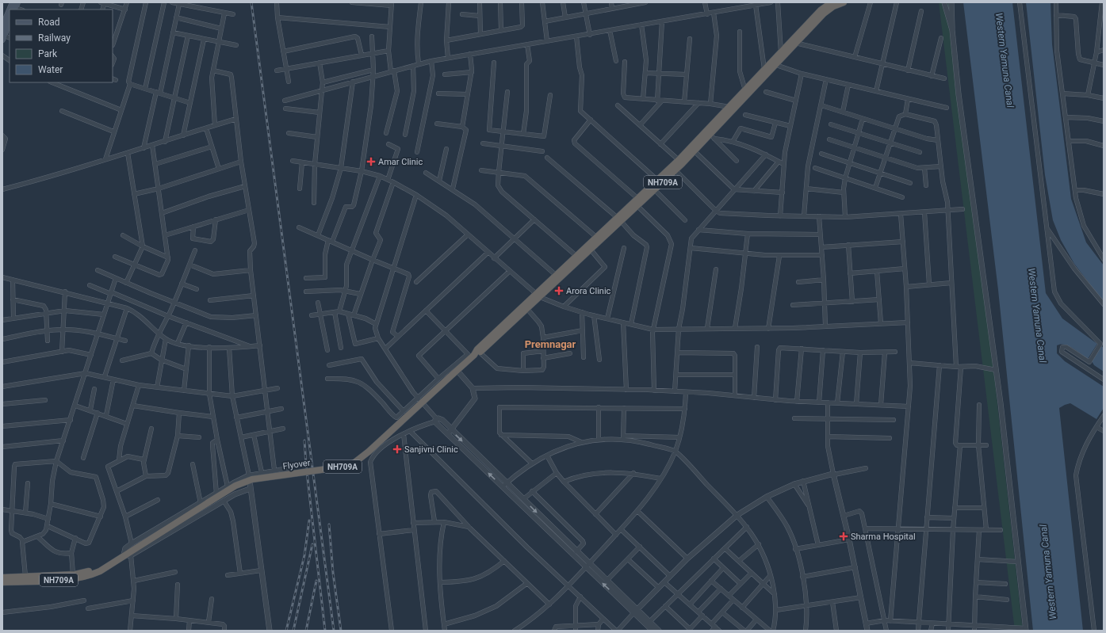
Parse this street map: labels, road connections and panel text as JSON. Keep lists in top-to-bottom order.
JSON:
{
  "streets": {
    "highway": ["NH709A", "Flyover"]
  },
  "crossings": [
    ["NH709A", "Flyover"]
  ],
  "districts": ["Premnagar"],
  "water": ["Western Yamuna Canal"],
  "places": {
    "health": [
      "Amar Clinic",
      "Arora Clinic",
      "Sanjivni Clinic",
      "Sharma Hospital"
    ]
  },
  "legend": [
    "Road",
    "Railway",
    "Park",
    "Water"
  ]
}
